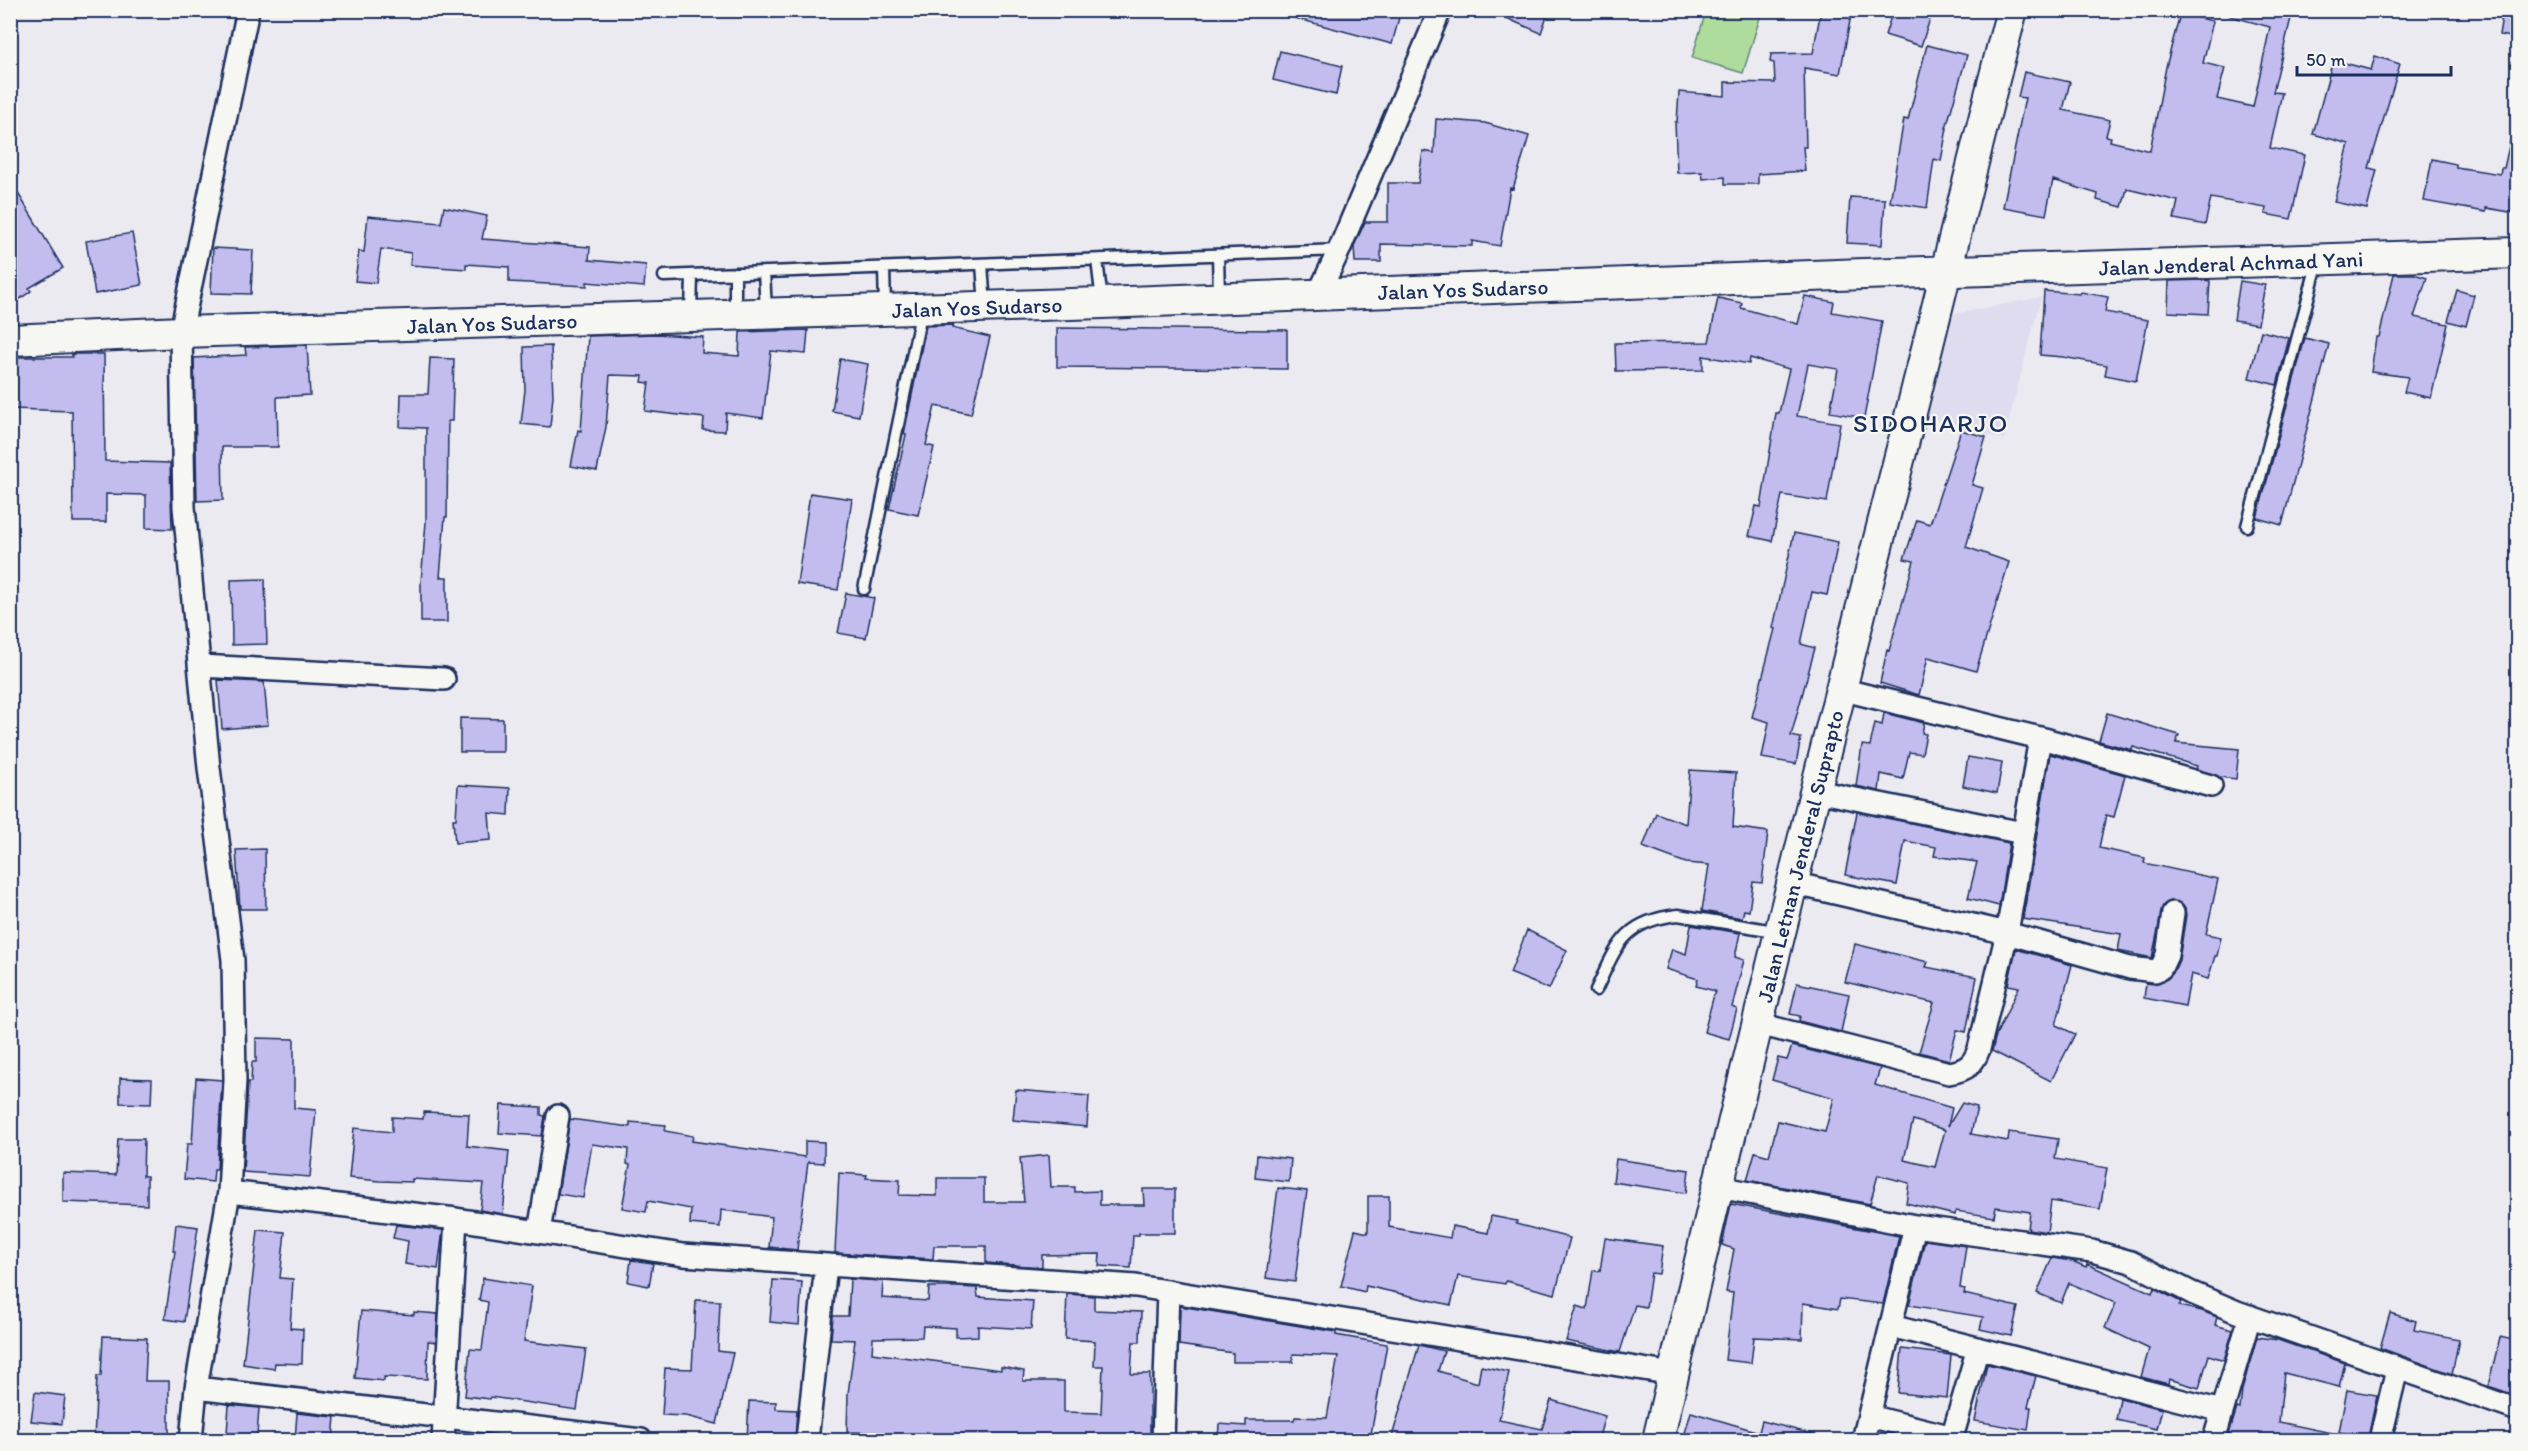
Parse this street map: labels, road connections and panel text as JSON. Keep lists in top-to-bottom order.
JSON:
{
  "streets": {
    "main road": ["Jalan Jenderal Achmad Yani", "Jalan Yos Sudarso", "Jalan Letnan Jenderal Suprapto"]
  },
  "crossings": [
    ["Jalan Jenderal Achmad Yani", "Jalan Yos Sudarso"],
    ["Jalan Jenderal Achmad Yani", "Jalan Letnan Jenderal Suprapto"],
    ["Jalan Yos Sudarso", "Jalan Letnan Jenderal Suprapto"]
  ],
  "districts": ["SIDOHARJO"],
  "scale_bar": "50 m"
}
